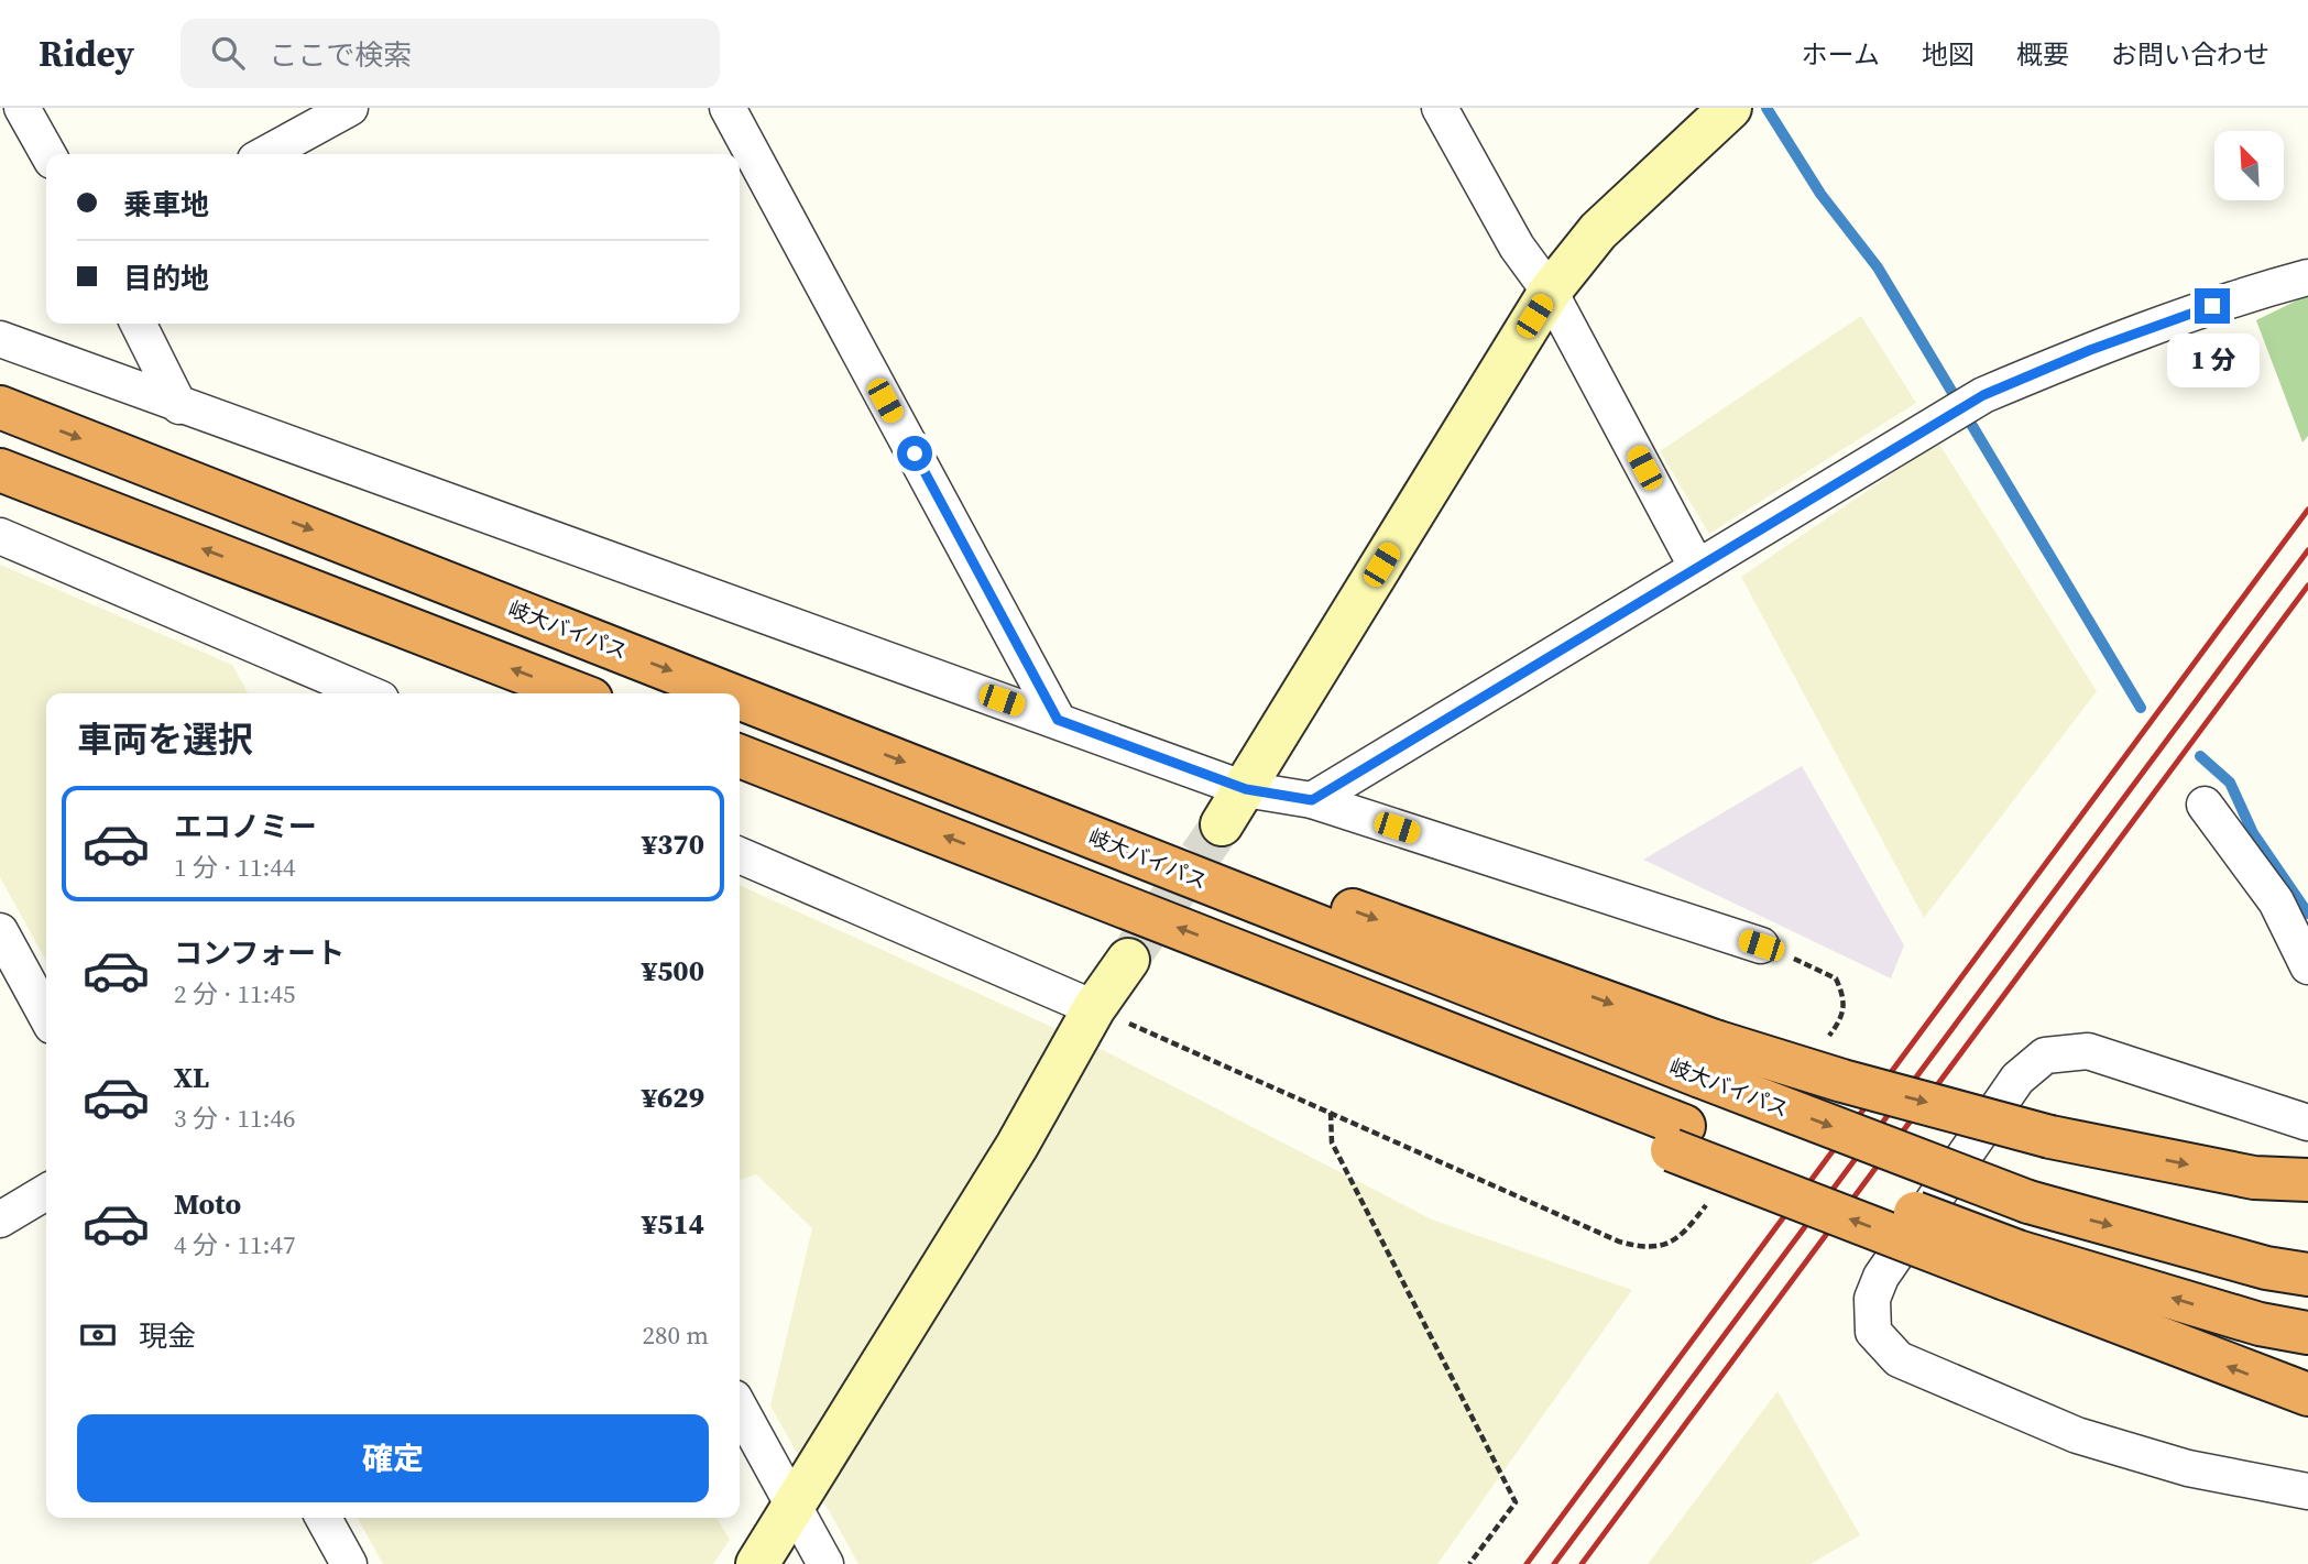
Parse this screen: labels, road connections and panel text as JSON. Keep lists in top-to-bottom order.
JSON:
{
  "streets": {
    "highway": ["岐大バイパス"]
  },
  "north": "top left",
  "page": {
    "header": "Ridey",
    "search": "ここで検索",
    "nav": [
      "ホーム",
      "地図",
      "概要",
      "お問い合わせ"
    ],
    "banner": ["乗車地", "目的地"],
    "bubble": "1 分",
    "heading": "車両を選択",
    "list": [
      {
        "name": "エコノミー",
        "note": "1 分 · 11:44",
        "value": "¥370"
      },
      {
        "name": "コンフォート",
        "note": "2 分 · 11:45",
        "value": "¥500"
      },
      {
        "name": "XL",
        "note": "3 分 · 11:46",
        "value": "¥629"
      },
      {
        "name": "Moto",
        "note": "4 分 · 11:47",
        "value": "¥514"
      }
    ],
    "pay": ["現金", "280 m"],
    "buttons": "確定"
  }
}
